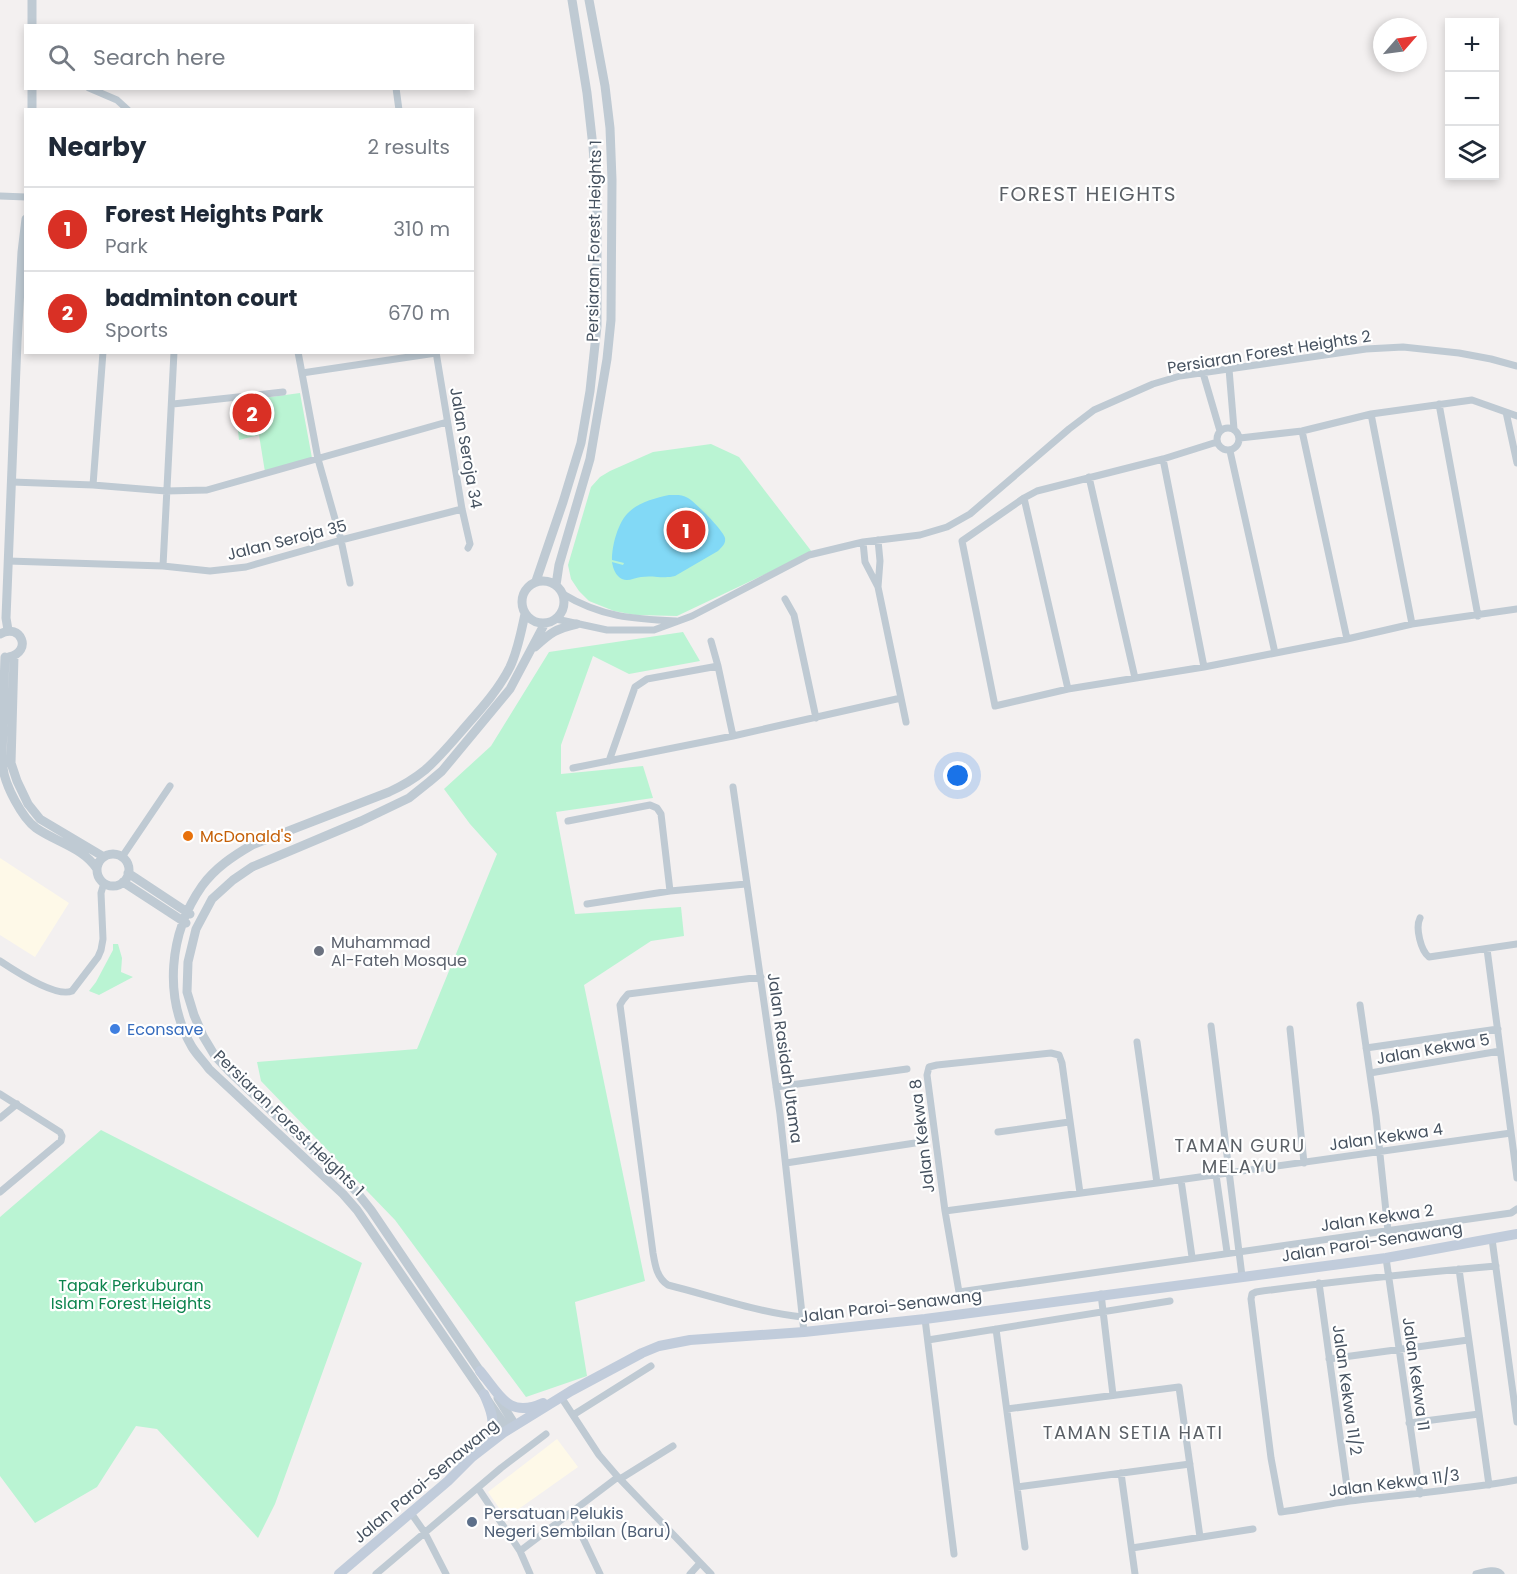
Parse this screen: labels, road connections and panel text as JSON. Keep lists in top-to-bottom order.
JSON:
{
  "streets": {
    "main road": ["Jalan Paroi-Senawang"],
    "street": [
      "Persiaran Forest Heights 1",
      "Persiaran Forest Heights 2",
      "Jalan Seroja 34",
      "Jalan Seroja 35",
      "Jalan Kekwa 5",
      "Jalan Rasidah Utama",
      "Jalan Kekwa 8",
      "Jalan Kekwa 4",
      "Jalan Kekwa 2",
      "Jalan Kekwa 11",
      "Jalan Kekwa 11/2",
      "Jalan Kekwa 11/3"
    ]
  },
  "crossings": [
    ["Persiaran Forest Heights 1", "Persiaran Forest Heights 2"],
    ["Persiaran Forest Heights 1", "Jalan Paroi-Senawang"],
    ["Jalan Seroja 34", "Jalan Seroja 35"],
    ["Jalan Rasidah Utama", "Jalan Paroi-Senawang"],
    ["Jalan Kekwa 8", "Jalan Kekwa 4"],
    ["Jalan Kekwa 8", "Jalan Kekwa 2"],
    ["Jalan Paroi-Senawang", "Jalan Kekwa 11"],
    ["Jalan Kekwa 11", "Jalan Kekwa 11/3"],
    ["Jalan Kekwa 11/2", "Jalan Kekwa 11/3"]
  ],
  "districts": ["FOREST HEIGHTS", "TAMAN GURU MELAYU", "TAMAN SETIA HATI"],
  "parks": ["Tapak Perkuburan Islam Forest Heights"],
  "places": [
    "McDonald's",
    "Muhammad Al-Fateh Mosque",
    "Econsave",
    "Persatuan Pelukis Negeri Sembilan (Baru)"
  ],
  "north": "top right",
  "page": {
    "map_buttons": ["+", "−"],
    "search": "Search here",
    "heading": ["Nearby", "2 results"],
    "list": [
      {
        "mark": "1",
        "name": "Forest Heights Park",
        "note": "Park",
        "value": "310 m"
      },
      {
        "mark": "2",
        "name": "badminton court",
        "note": "Sports",
        "value": "670 m"
      }
    ],
    "pins": ["2", "1"]
  }
}
